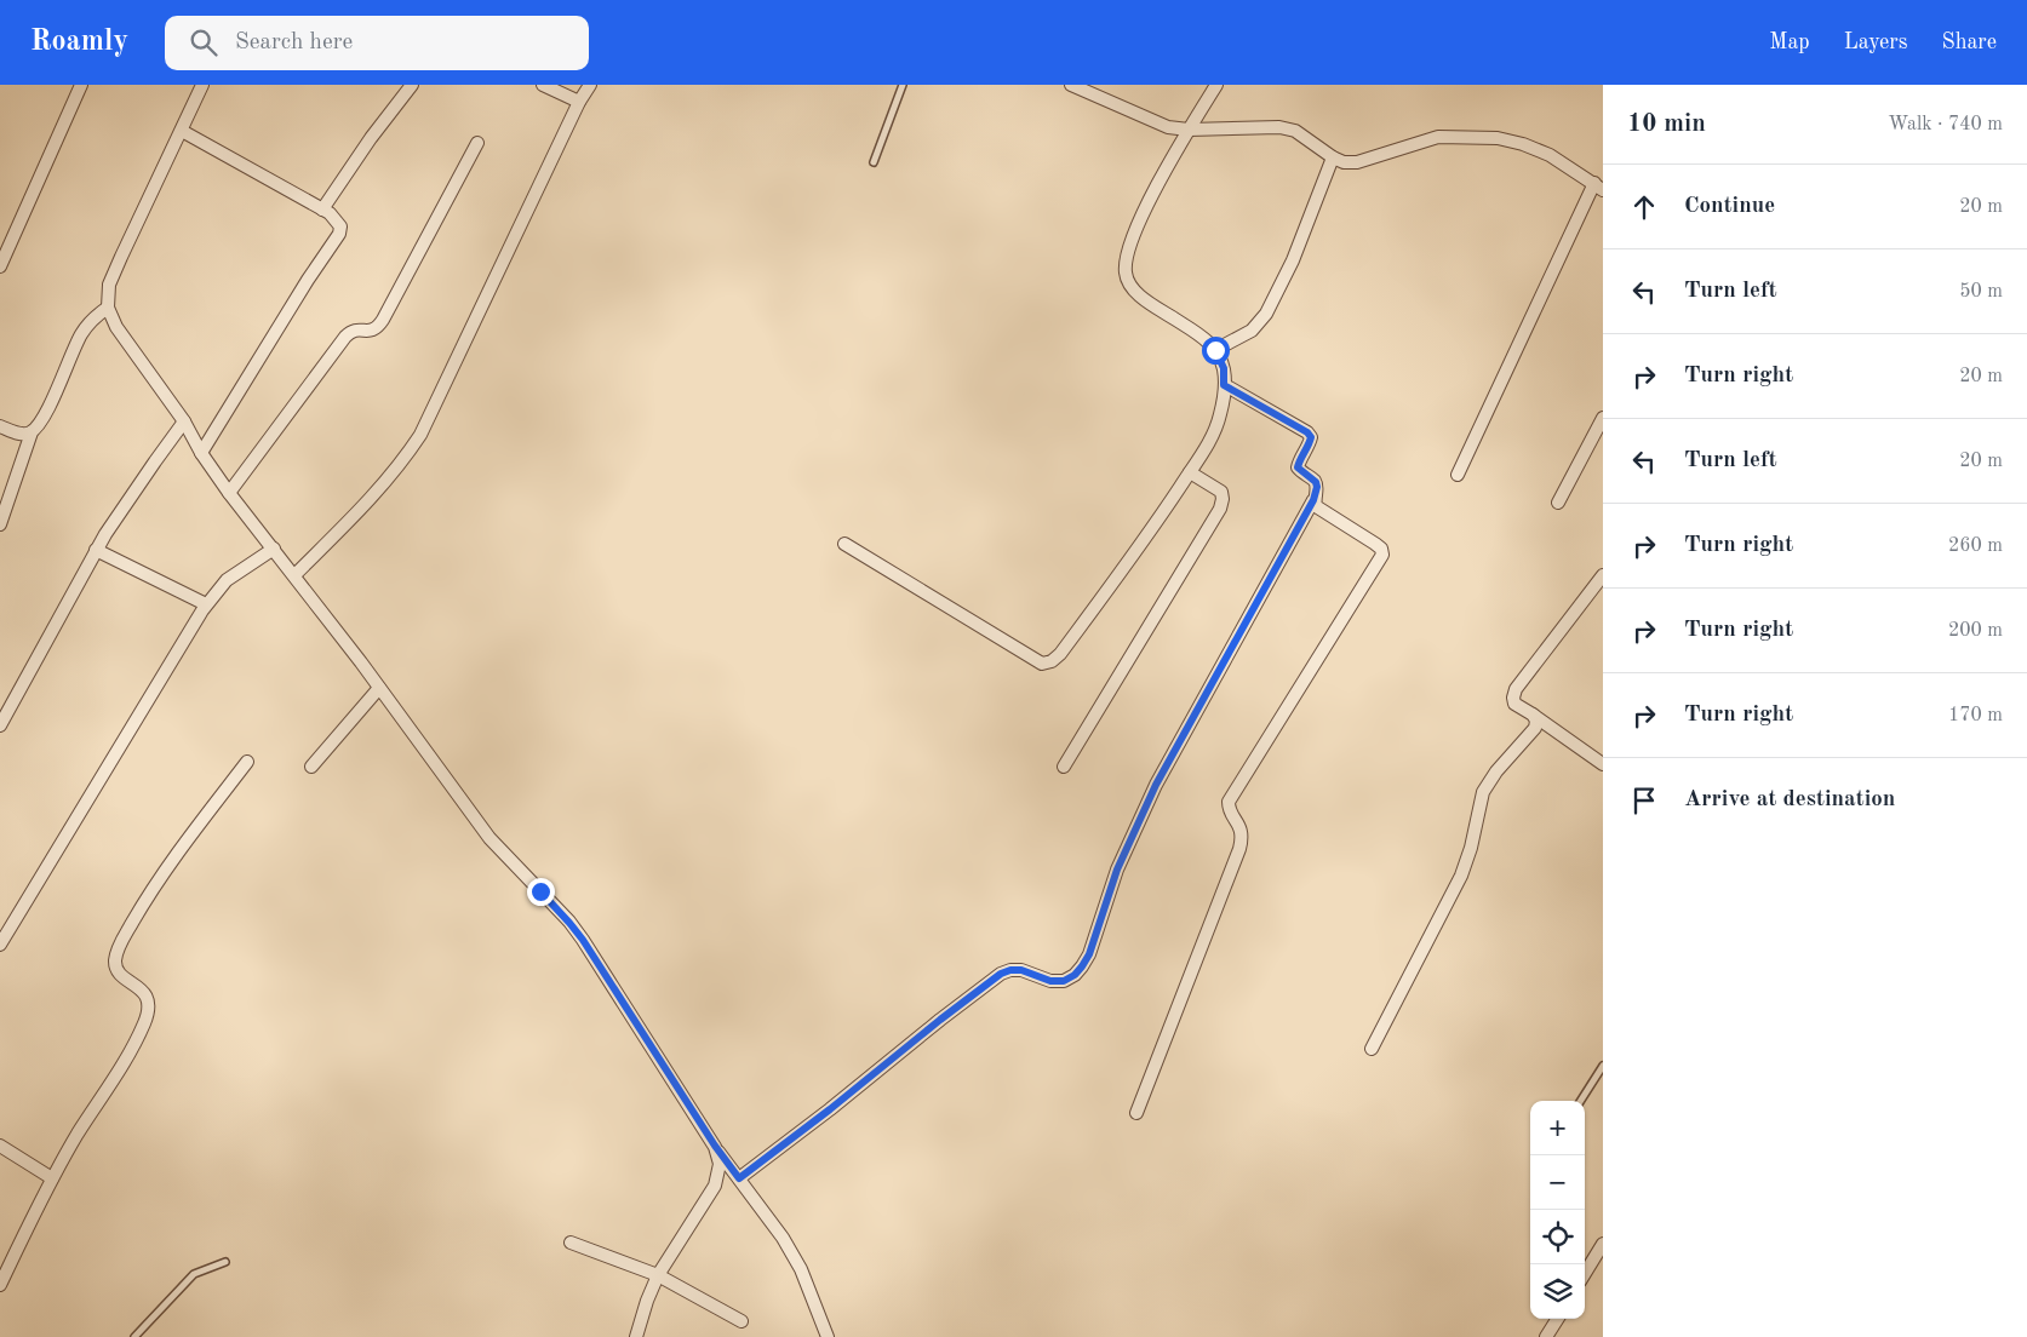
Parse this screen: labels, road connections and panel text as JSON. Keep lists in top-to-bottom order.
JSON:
{
  "page": {
    "header": "Roamly",
    "search": "Search here",
    "nav": ["Map", "Layers", "Share"],
    "heading": ["10 min", "Walk · 740 m"],
    "list": [
      ["Continue", "20 m"],
      ["Turn left", "50 m"],
      ["Turn right", "20 m"],
      ["Turn left", "20 m"],
      ["Turn right", "260 m"],
      ["Turn right", "200 m"],
      ["Turn right", "170 m"],
      "Arrive at destination"
    ],
    "map_buttons": ["+", "−"]
  }
}
